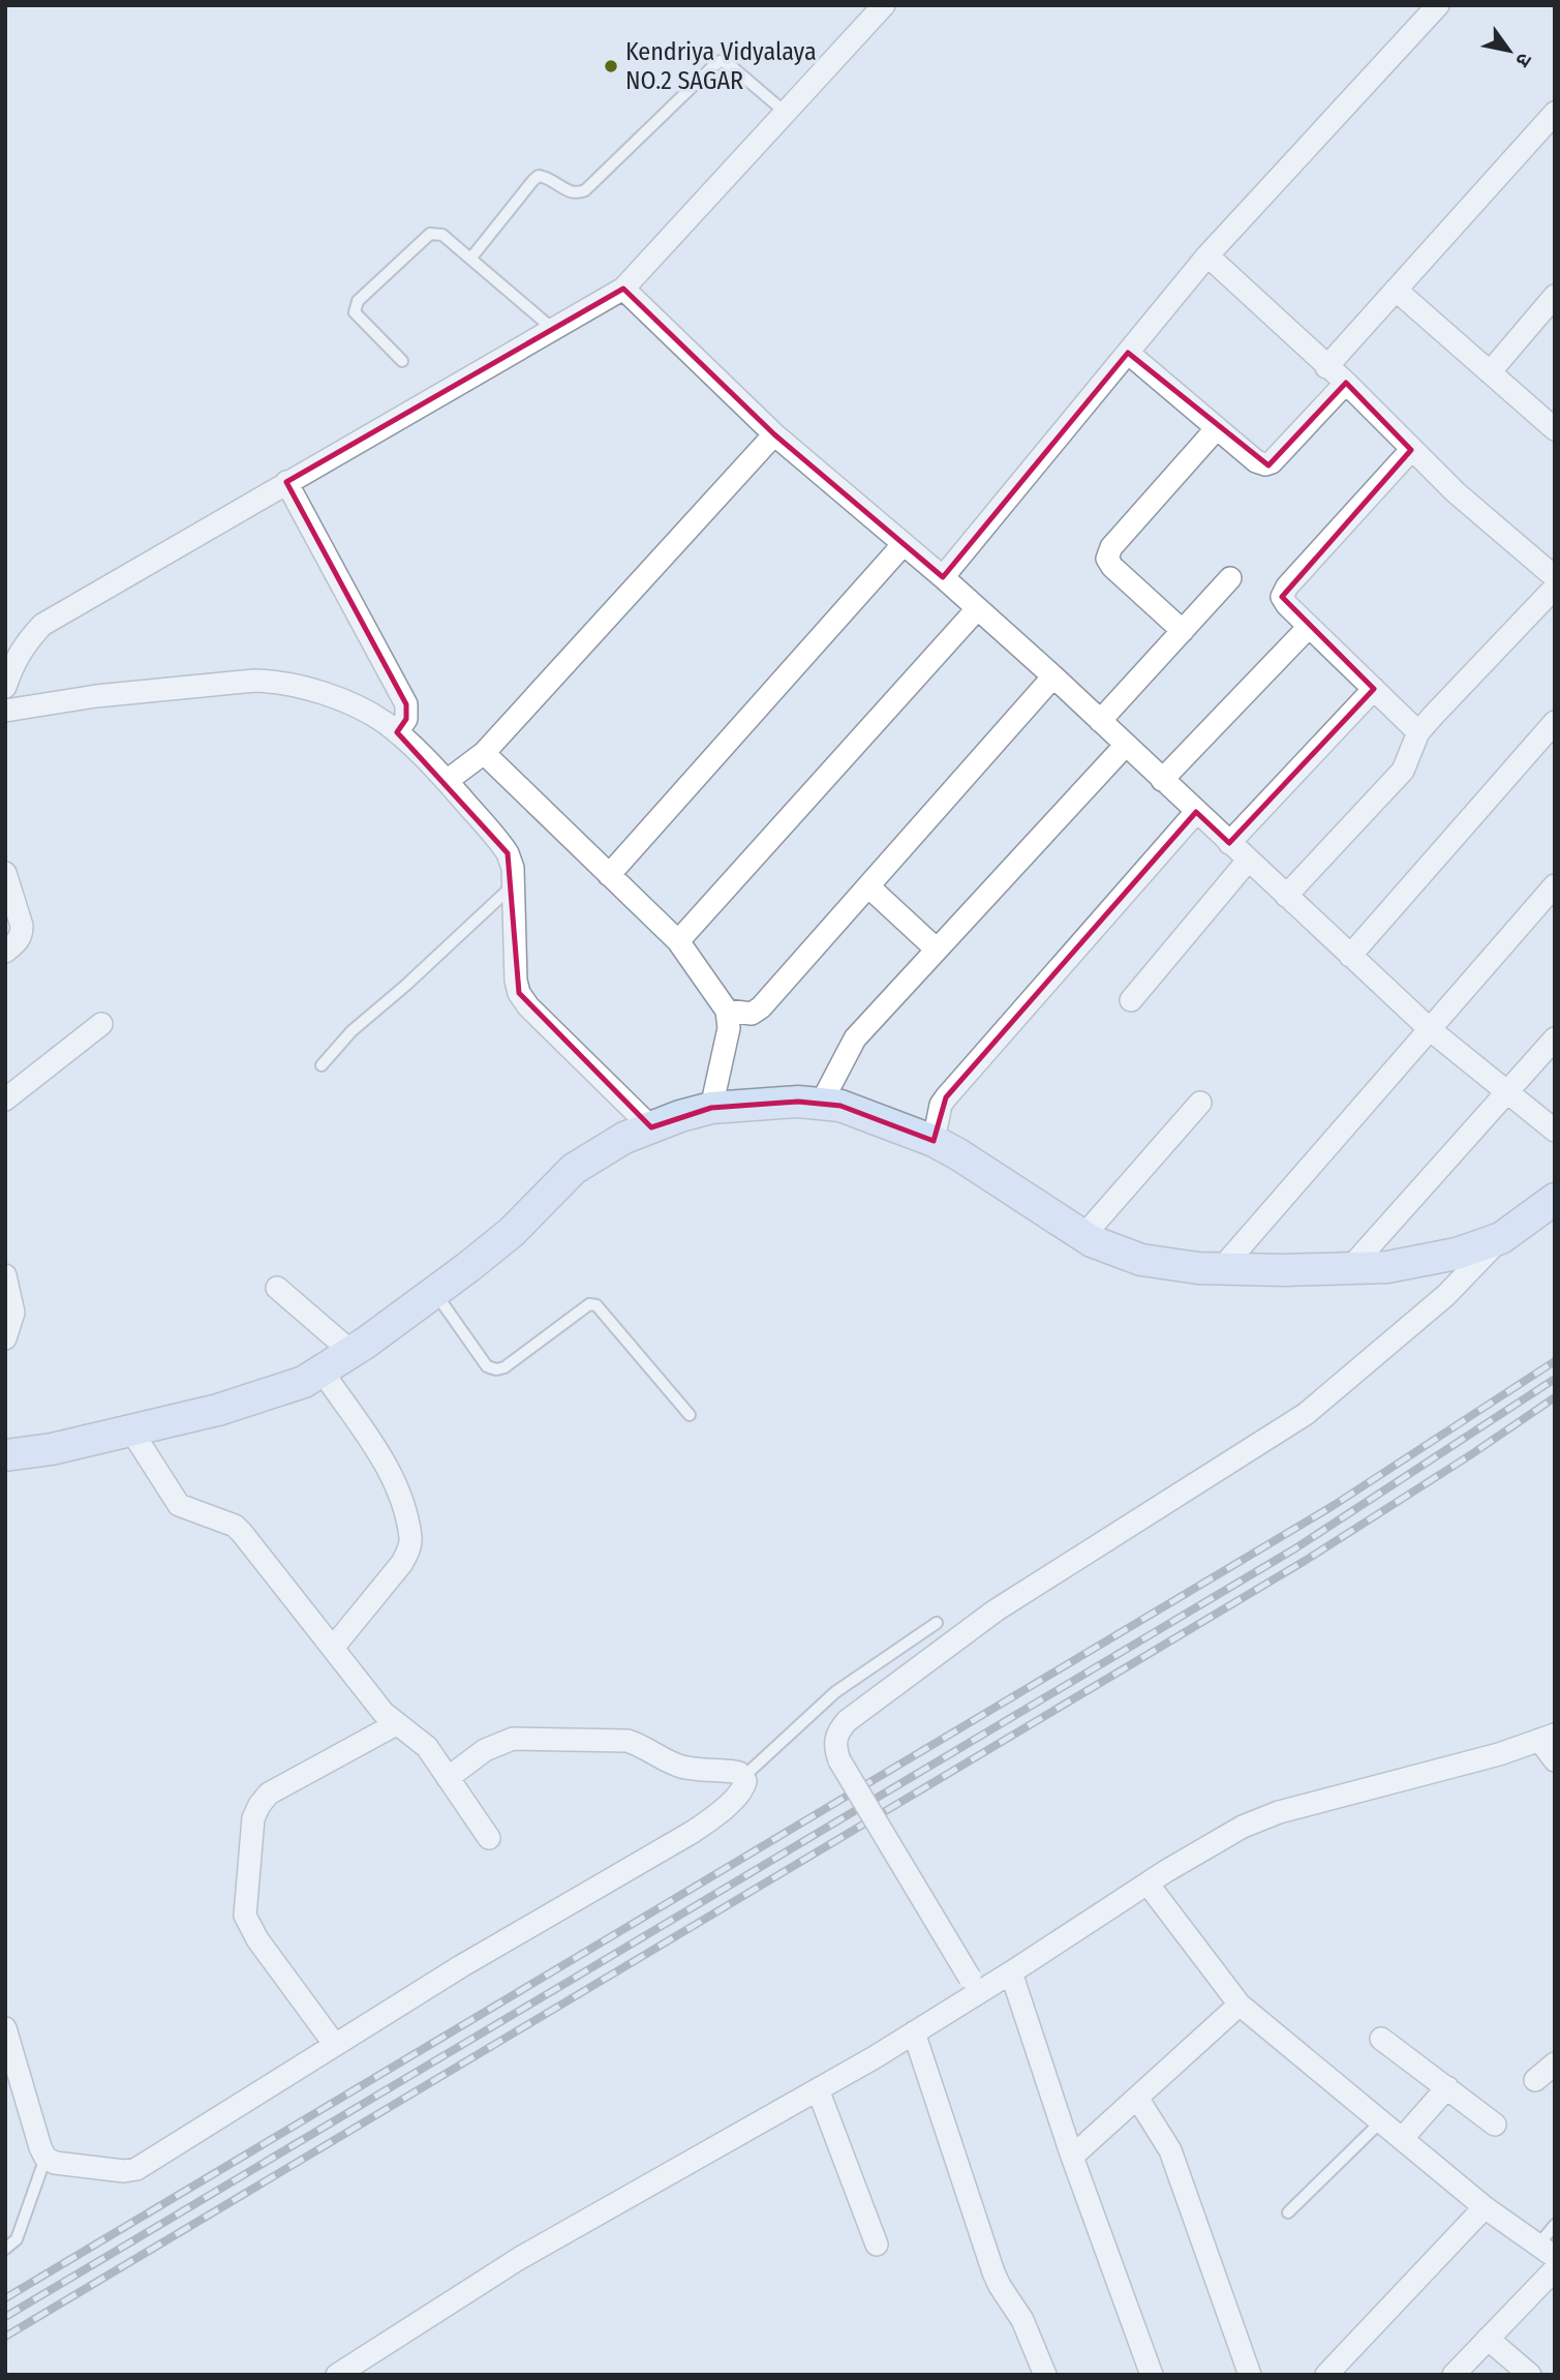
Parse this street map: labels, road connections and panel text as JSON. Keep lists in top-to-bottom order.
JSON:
{
  "places": ["Kendriya Vidyalaya NO.2 SAGAR"],
  "north": "bottom right"
}
